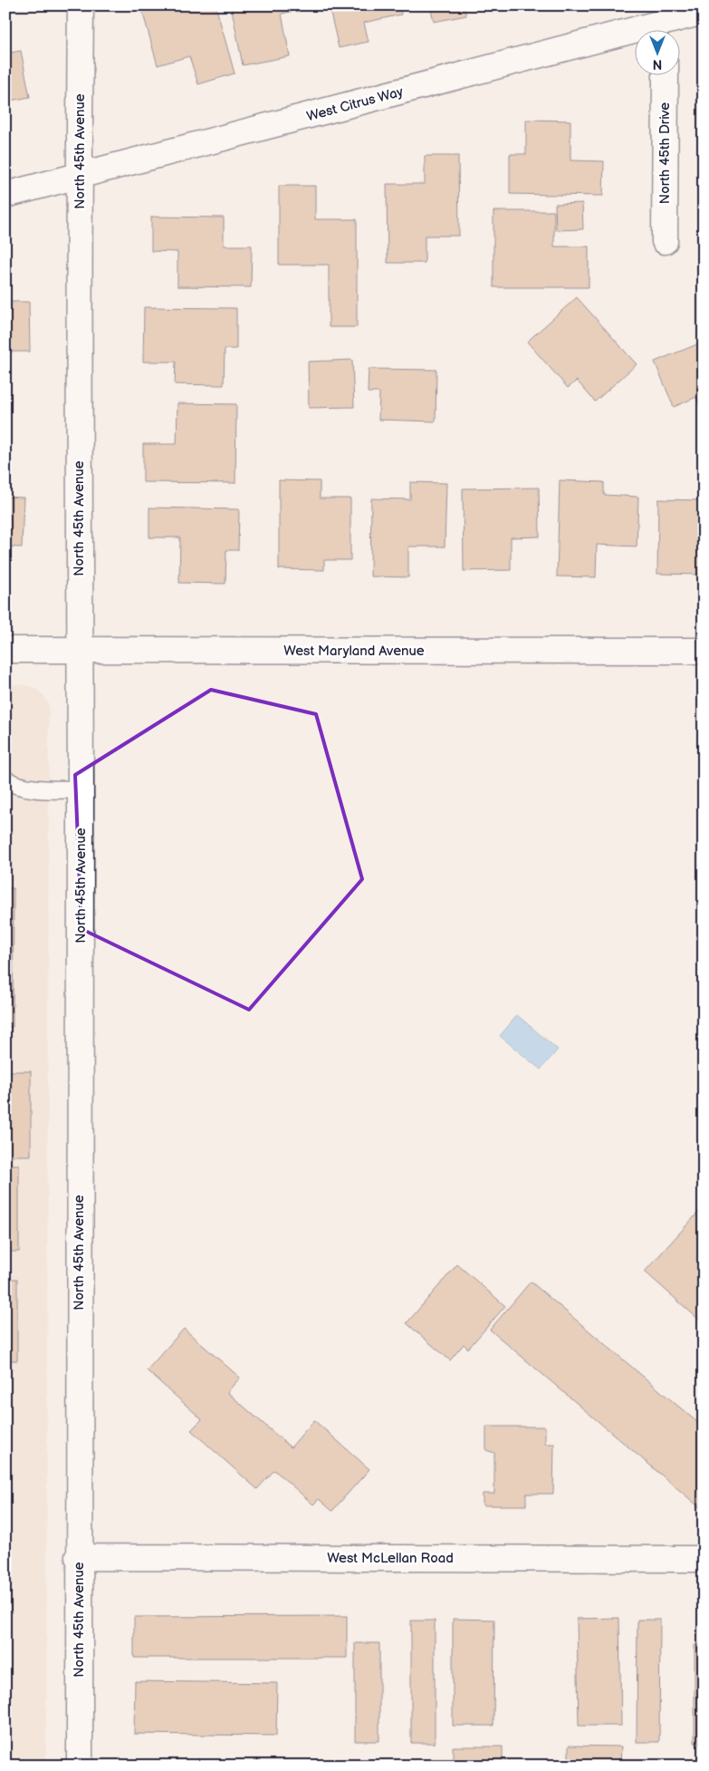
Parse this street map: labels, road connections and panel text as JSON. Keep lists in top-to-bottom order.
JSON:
{
  "streets": {
    "street": [
      "West Citrus Way",
      "North 45th Avenue",
      "North 45th Drive",
      "West Maryland Avenue",
      "West McLellan Road"
    ]
  },
  "crossings": [
    ["West Citrus Way", "North 45th Avenue"],
    ["North 45th Avenue", "West Maryland Avenue"],
    ["North 45th Avenue", "West McLellan Road"]
  ],
  "north": "bottom"
}
